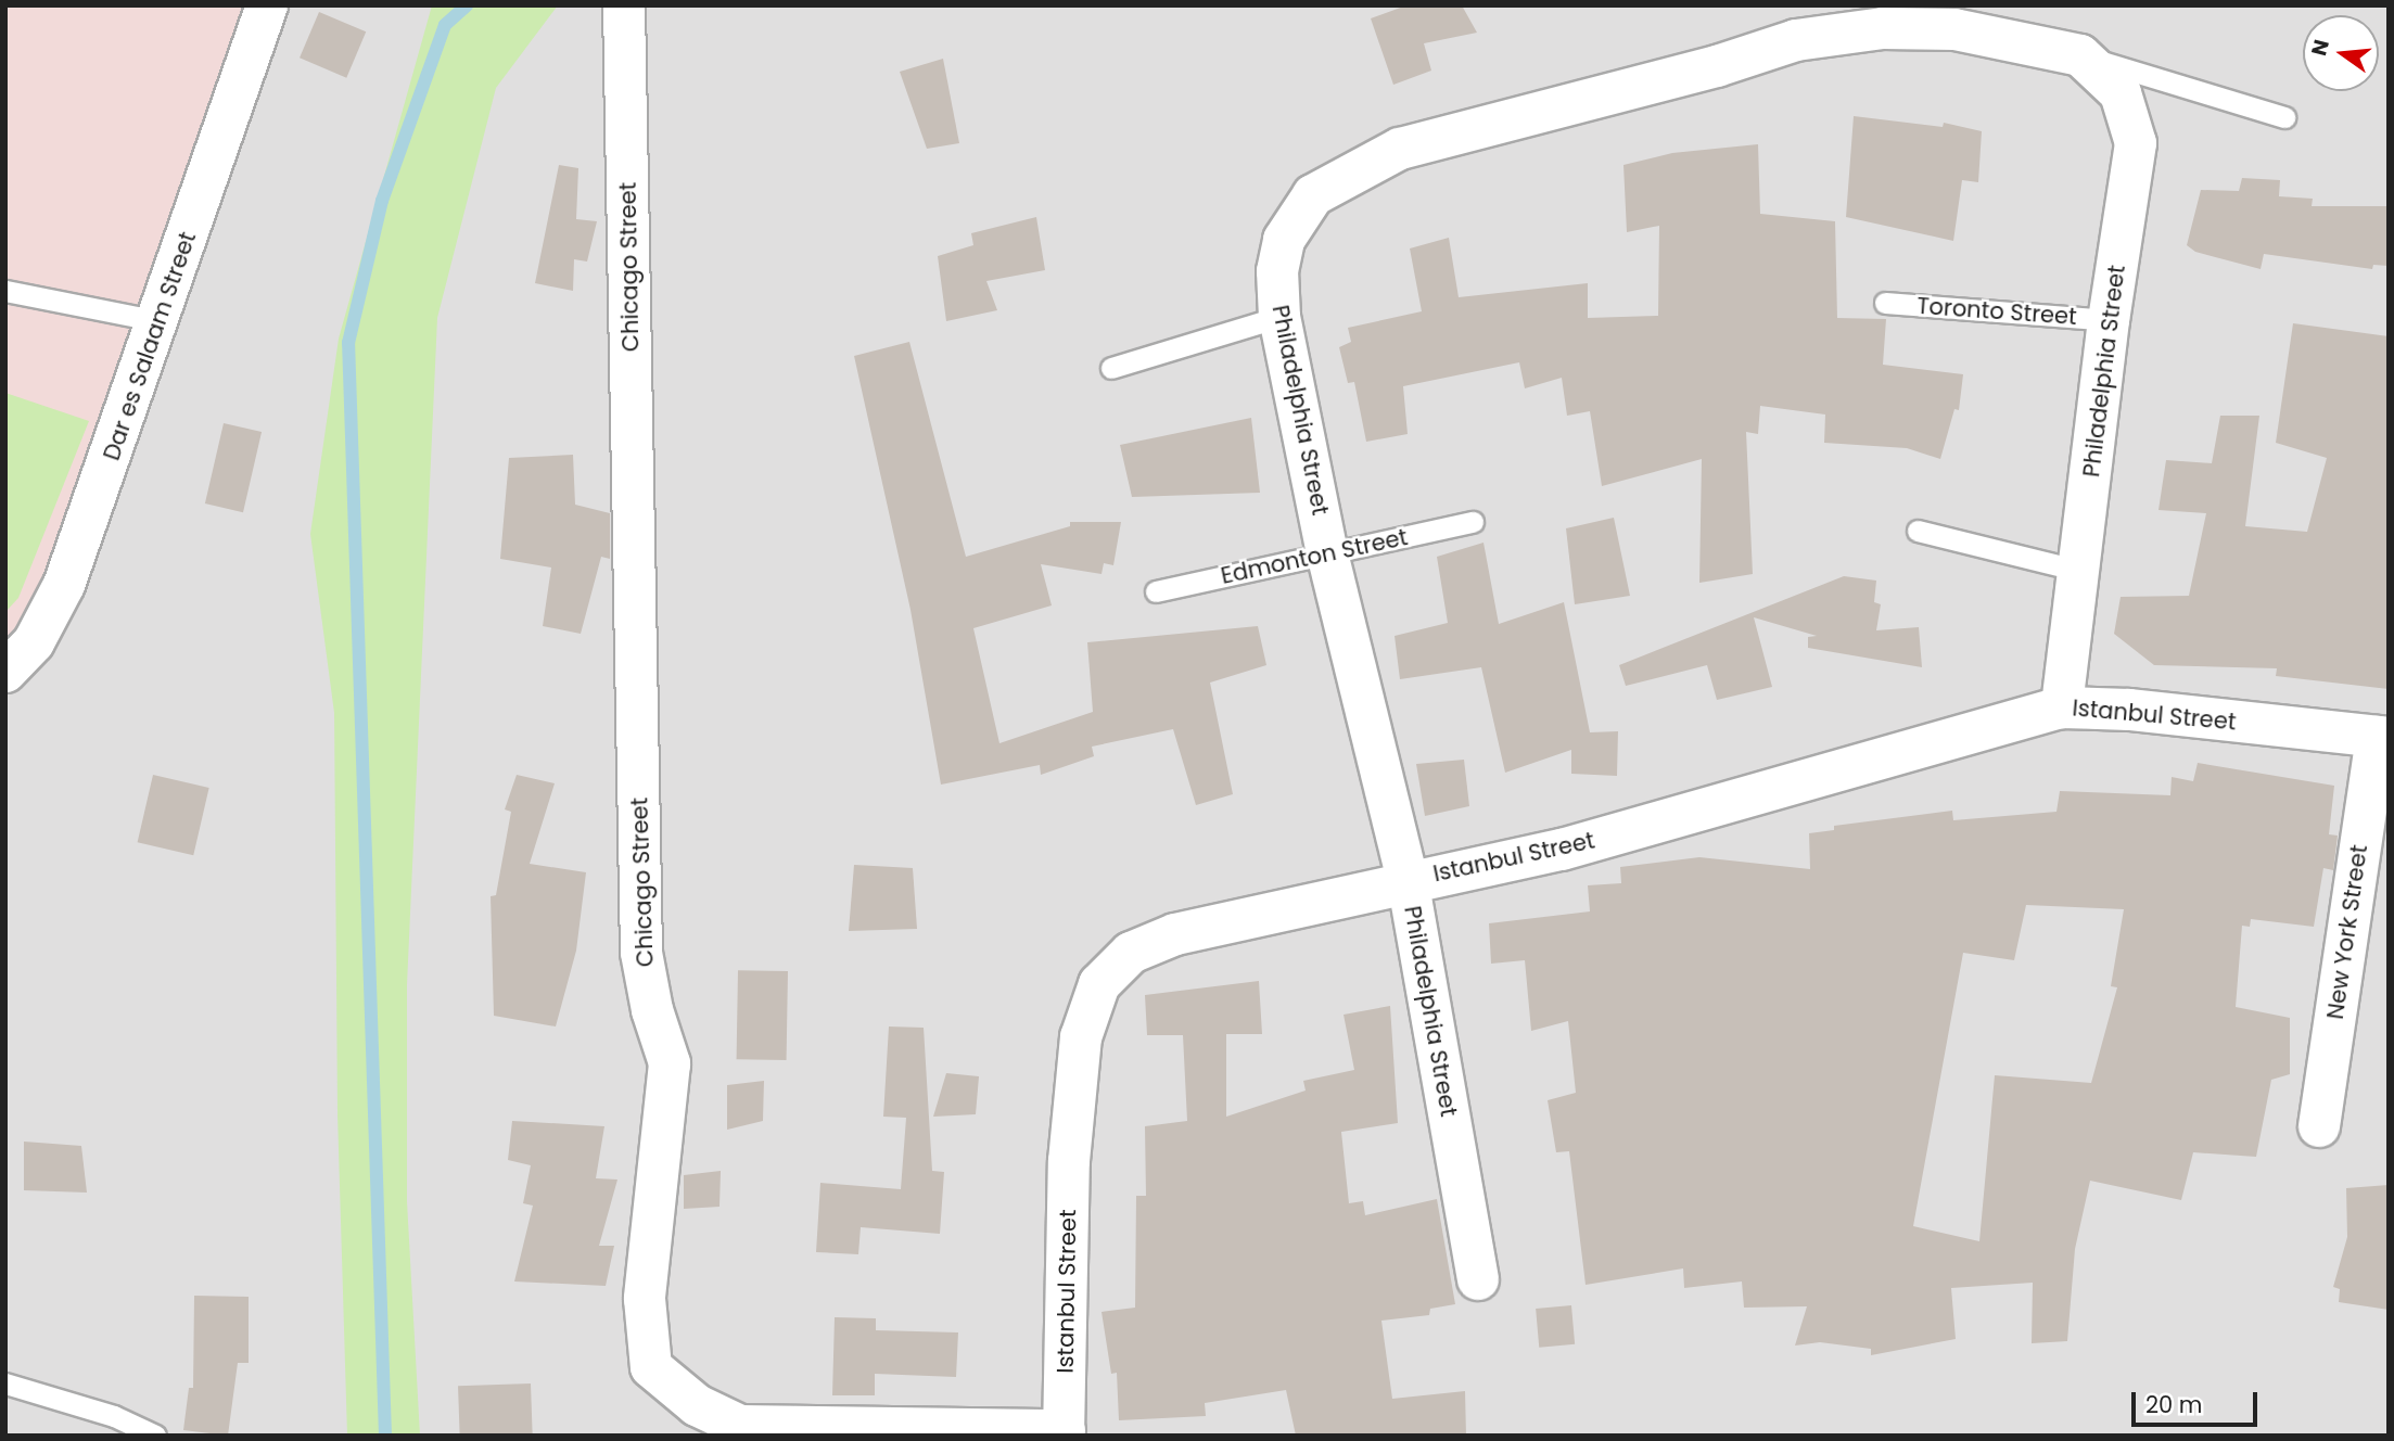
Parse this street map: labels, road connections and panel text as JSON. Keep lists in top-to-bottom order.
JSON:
{
  "streets": {
    "street": [
      "Chicago Street",
      "Dar es Salaam Street",
      "Philadelphia Street",
      "Istanbul Street",
      "New York Street"
    ],
    "lane": ["Toronto Street", "Edmonton Street"]
  },
  "crossings": [
    ["Chicago Street", "Istanbul Street"],
    ["Toronto Street", "Philadelphia Street"],
    ["Philadelphia Street", "Edmonton Street"],
    ["Philadelphia Street", "Istanbul Street"],
    ["Istanbul Street", "New York Street"]
  ],
  "scale_bar": "20 m",
  "north": "left"
}
